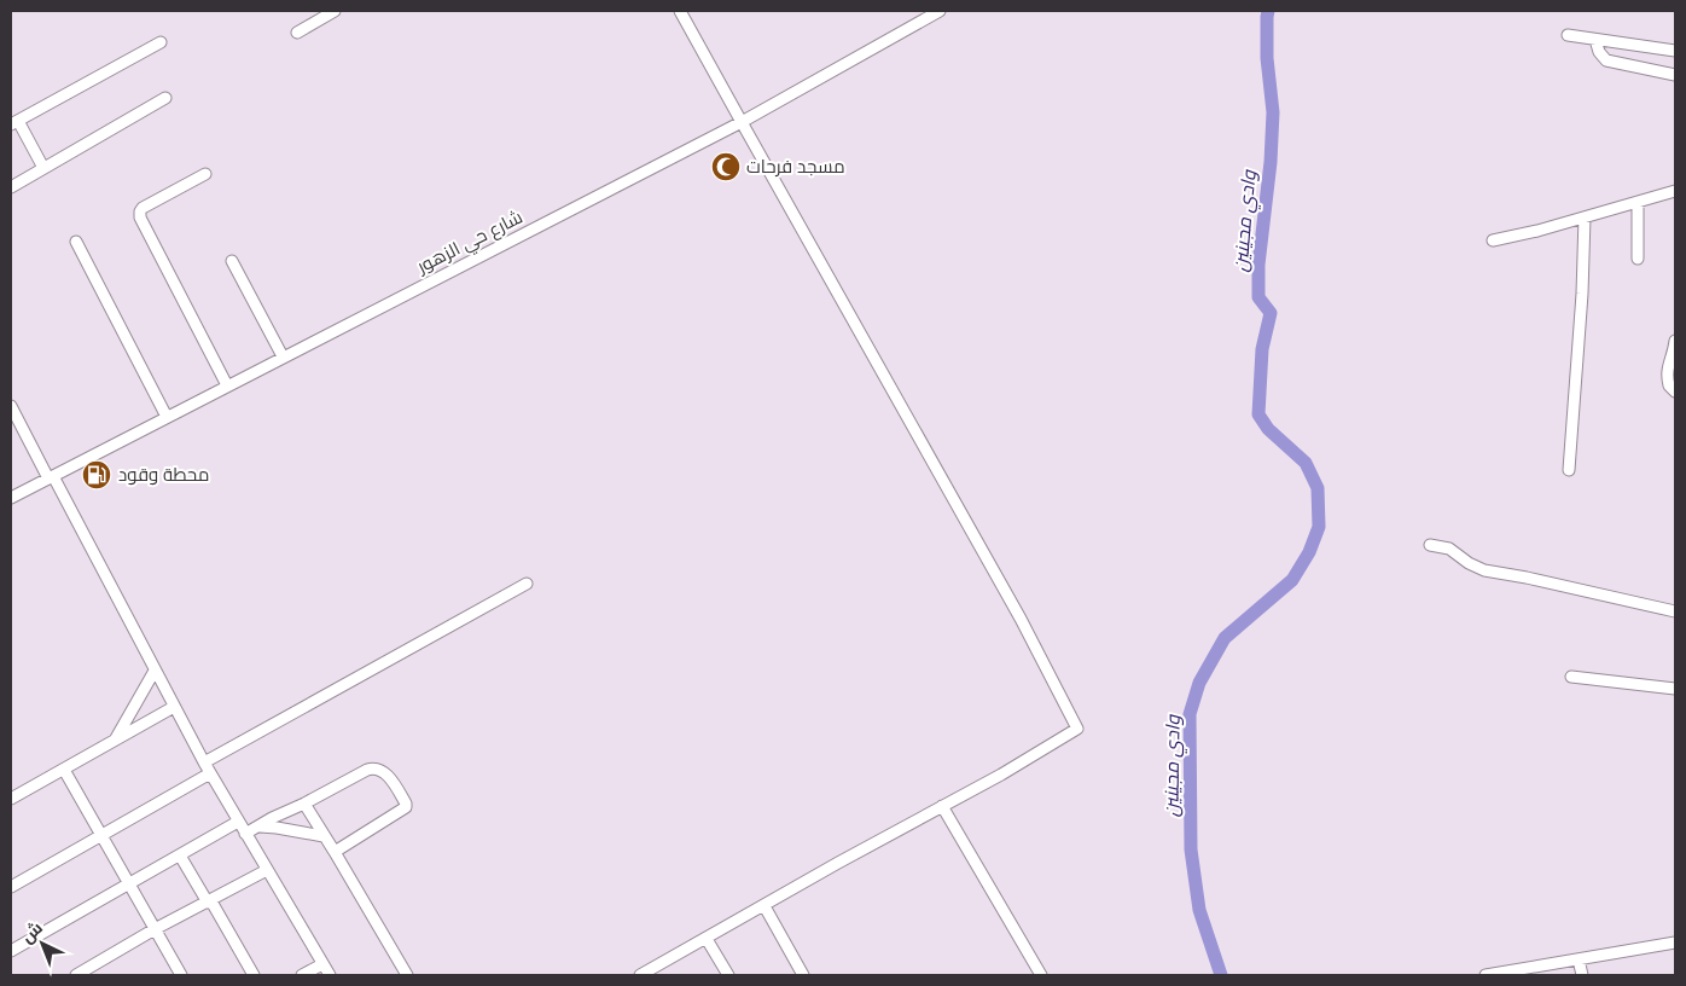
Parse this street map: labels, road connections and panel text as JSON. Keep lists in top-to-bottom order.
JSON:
{
  "streets": {
    "street": ["شارع حي الزهور"]
  },
  "water": ["وادي مجينين"],
  "places": {
    "mosque": ["مسجد فرحات"],
    "fuel station": ["محطة وقود"]
  },
  "north": "top left"
}
